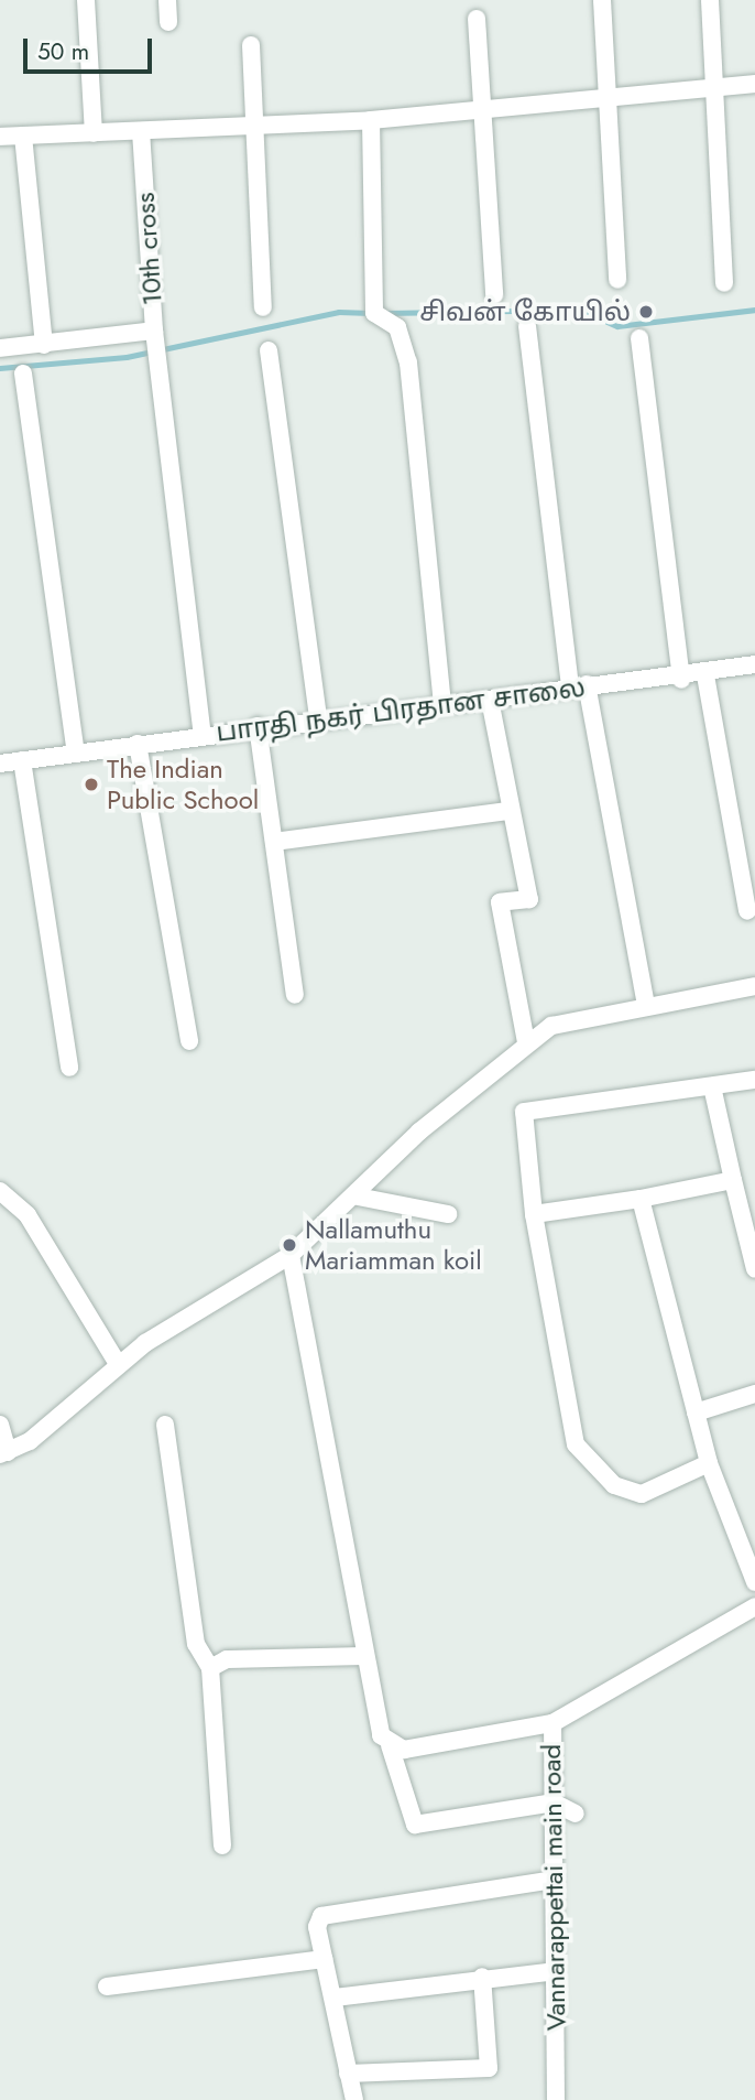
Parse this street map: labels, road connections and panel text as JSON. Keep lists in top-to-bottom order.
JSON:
{
  "streets": {
    "street": ["10th cross", "பாரதி நகர் பிரதான சாலை", "Vannarappettai main road"]
  },
  "crossings": [
    ["10th cross", "பாரதி நகர் பிரதான சாலை"]
  ],
  "places": ["சிவன் கோயில்", "The Indian Public School", "Nallamuthu Mariamman koil"],
  "scale_bar": "50 m"
}
